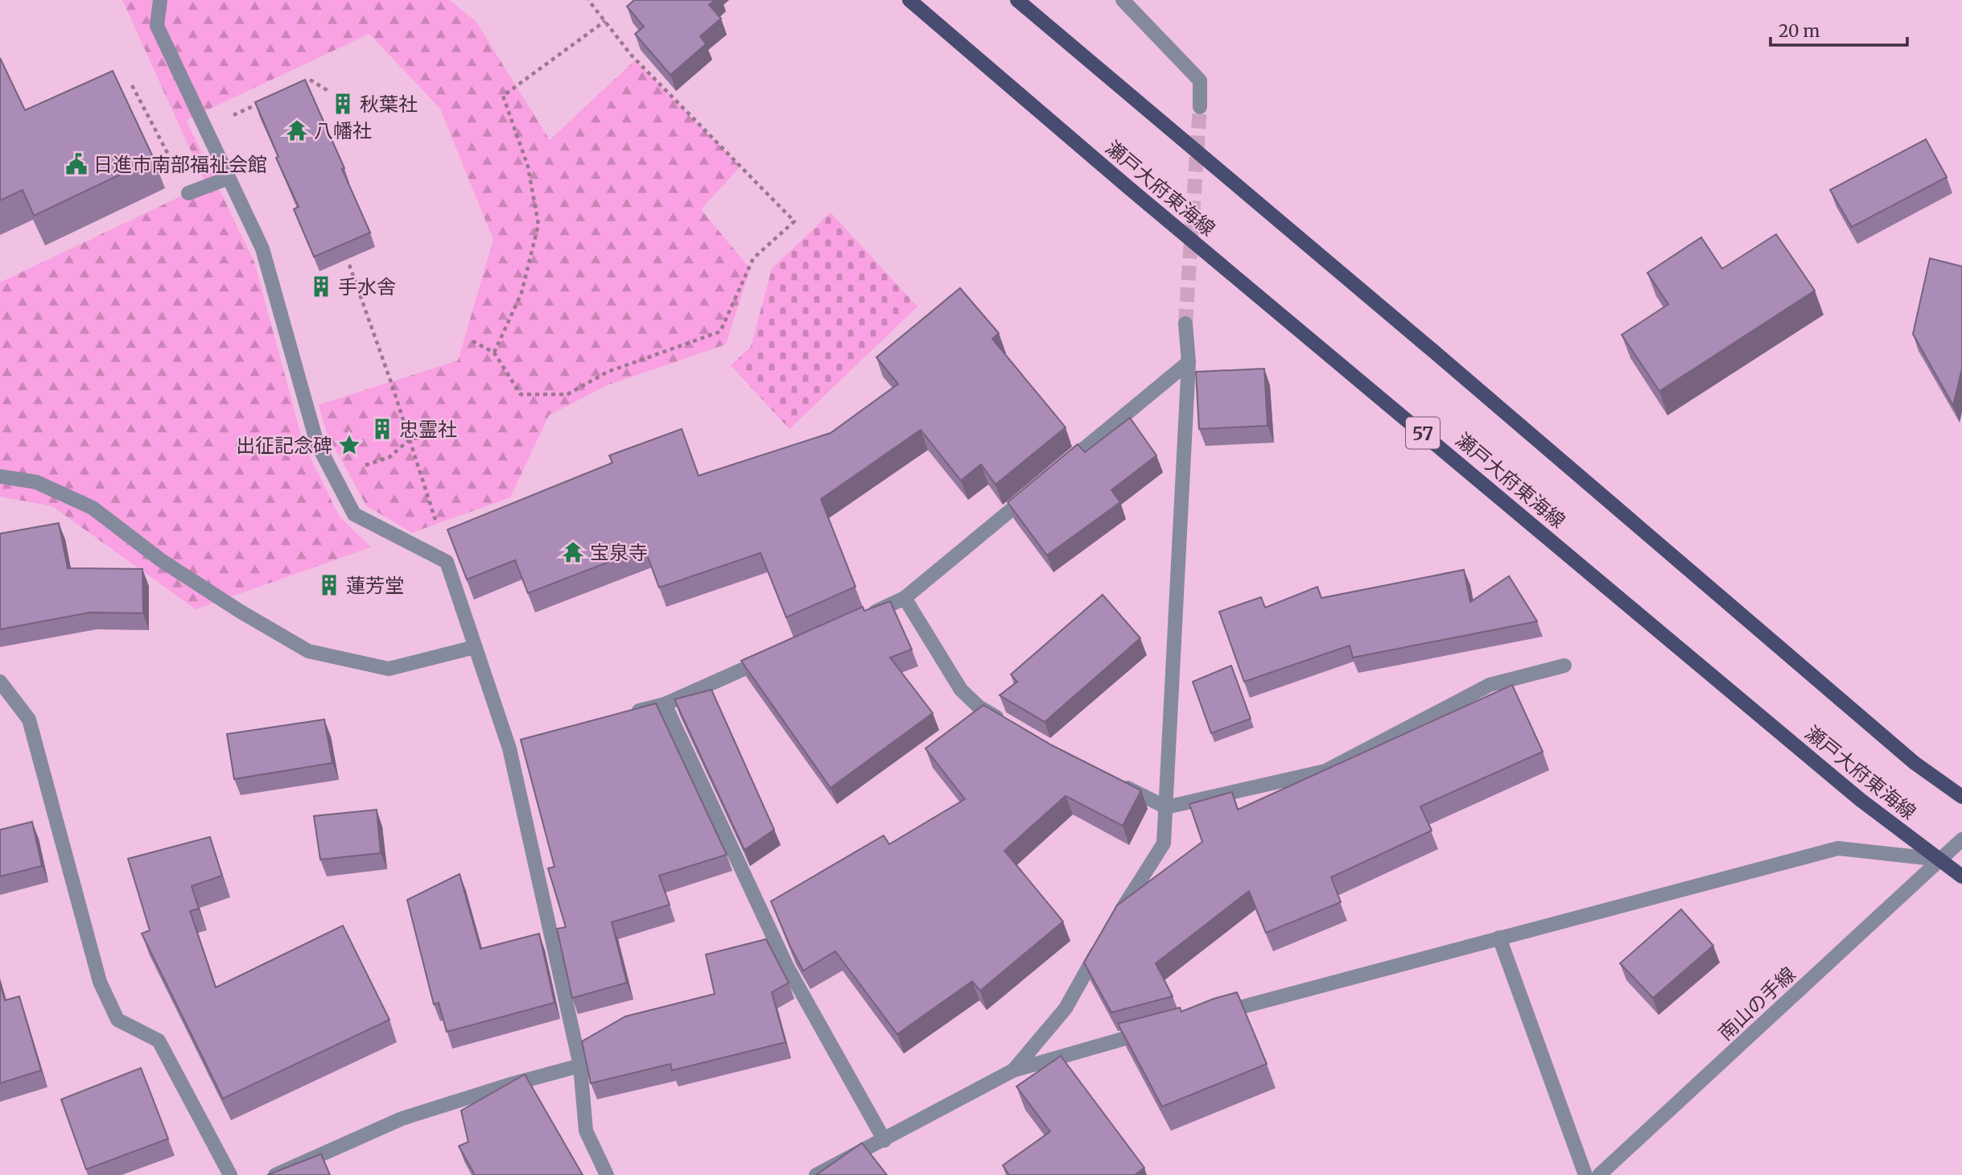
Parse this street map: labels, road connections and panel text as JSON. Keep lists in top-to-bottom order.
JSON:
{
  "streets": {
    "main road": ["瀬戸大府東海線", "57"],
    "street": ["南山の手線"]
  },
  "crossings": [
    ["瀬戸大府東海線", "南山の手線"]
  ],
  "places": {
    "building": [
      "秋葉社",
      "手水舎",
      "忠霊社",
      "蓮芳堂"
    ],
    "temple": ["八幡社", "宝泉寺"],
    "public building": ["日進市南部福祉会館"],
    "place": ["出征記念碑"]
  },
  "scale_bar": "20 m"
}
